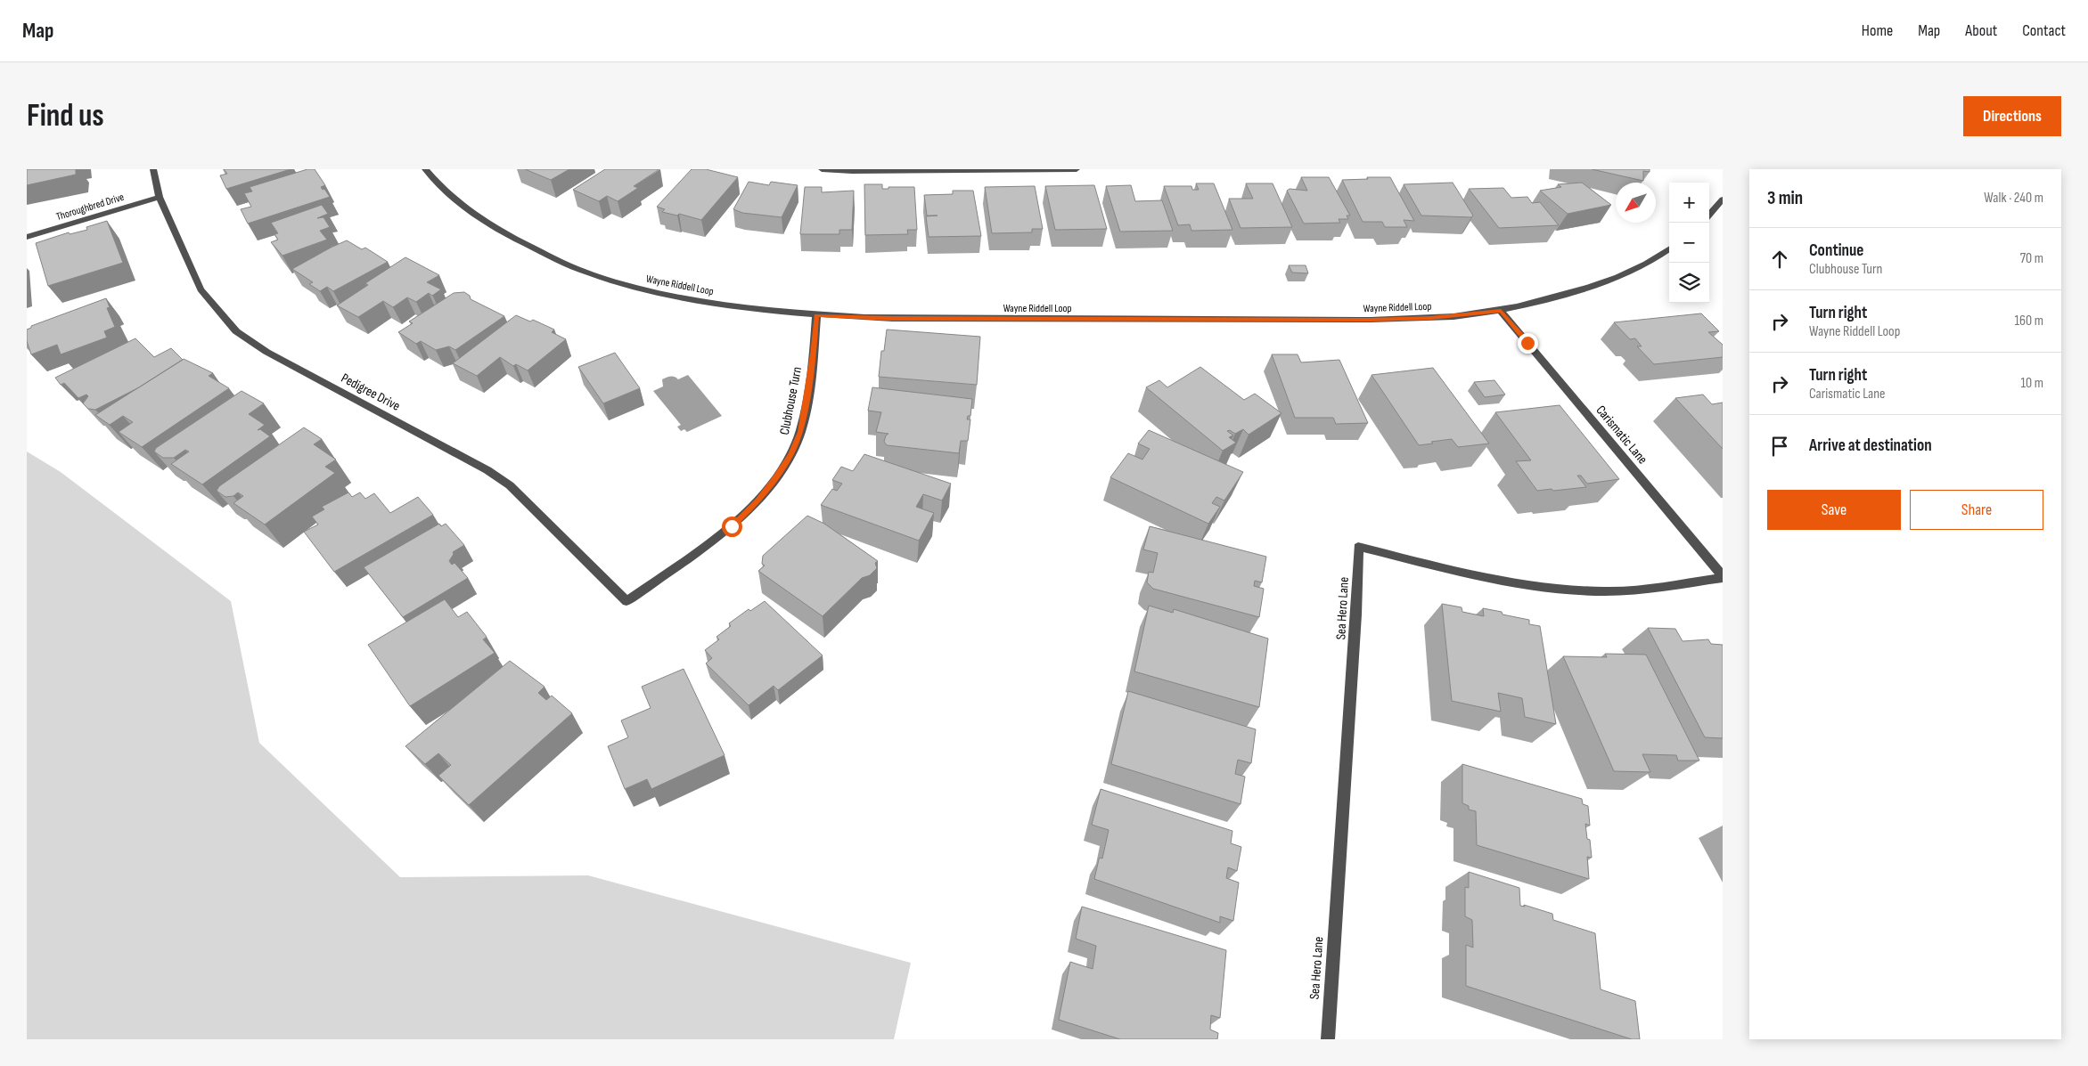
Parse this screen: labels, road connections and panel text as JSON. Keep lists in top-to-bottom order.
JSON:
{
  "streets": {
    "street": [
      "Thoroughbred Drive",
      "Wayne Riddell Loop",
      "Pedigree Drive",
      "Clubhouse Turn",
      "Carismatic Lane",
      "Sea Hero Lane"
    ]
  },
  "crossings": [
    ["Thoroughbred Drive", "Pedigree Drive"],
    ["Wayne Riddell Loop", "Clubhouse Turn"],
    ["Wayne Riddell Loop", "Carismatic Lane"],
    ["Pedigree Drive", "Clubhouse Turn"],
    ["Carismatic Lane", "Sea Hero Lane"]
  ],
  "north": "bottom left",
  "page": {
    "header": "Map",
    "nav": [
      "Home",
      "Map",
      "About",
      "Contact"
    ],
    "buttons": [
      "Directions",
      ["Save", "Share"]
    ],
    "title": "Find us",
    "heading": ["3 min", "Walk · 240 m"],
    "map_buttons": ["+", "−"],
    "list": [
      ["Continue", "Clubhouse Turn", "70 m"],
      ["Turn right", "Wayne Riddell Loop", "160 m"],
      ["Turn right", "Carismatic Lane", "10 m"],
      "Arrive at destination"
    ]
  }
}
